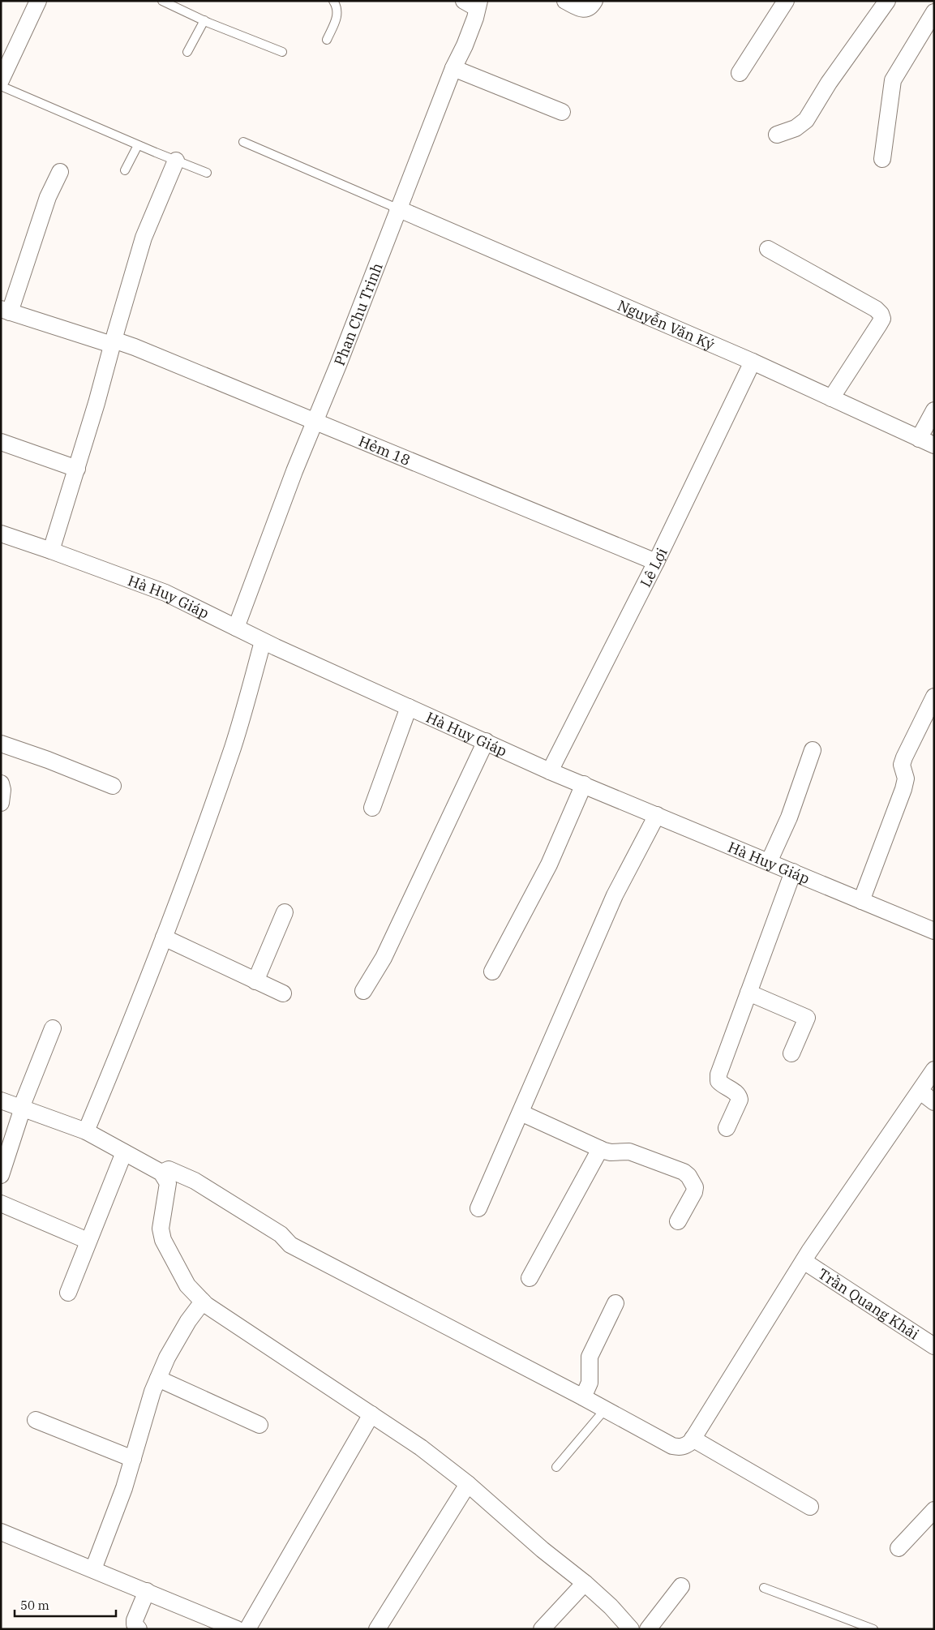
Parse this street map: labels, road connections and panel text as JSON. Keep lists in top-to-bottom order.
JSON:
{
  "streets": {
    "street": [
      "Phan Chu Trinh",
      "Nguyễn Văn Ký",
      "Hẻm 18",
      "Lê Lợi",
      "Hà Huy Giáp",
      "Trần Quang Khải"
    ]
  },
  "crossings": [
    ["Phan Chu Trinh", "Nguyễn Văn Ký"],
    ["Phan Chu Trinh", "Hẻm 18"],
    ["Phan Chu Trinh", "Hà Huy Giáp"],
    ["Nguyễn Văn Ký", "Lê Lợi"],
    ["Hẻm 18", "Lê Lợi"],
    ["Lê Lợi", "Hà Huy Giáp"]
  ],
  "scale_bar": "50 m"
}
